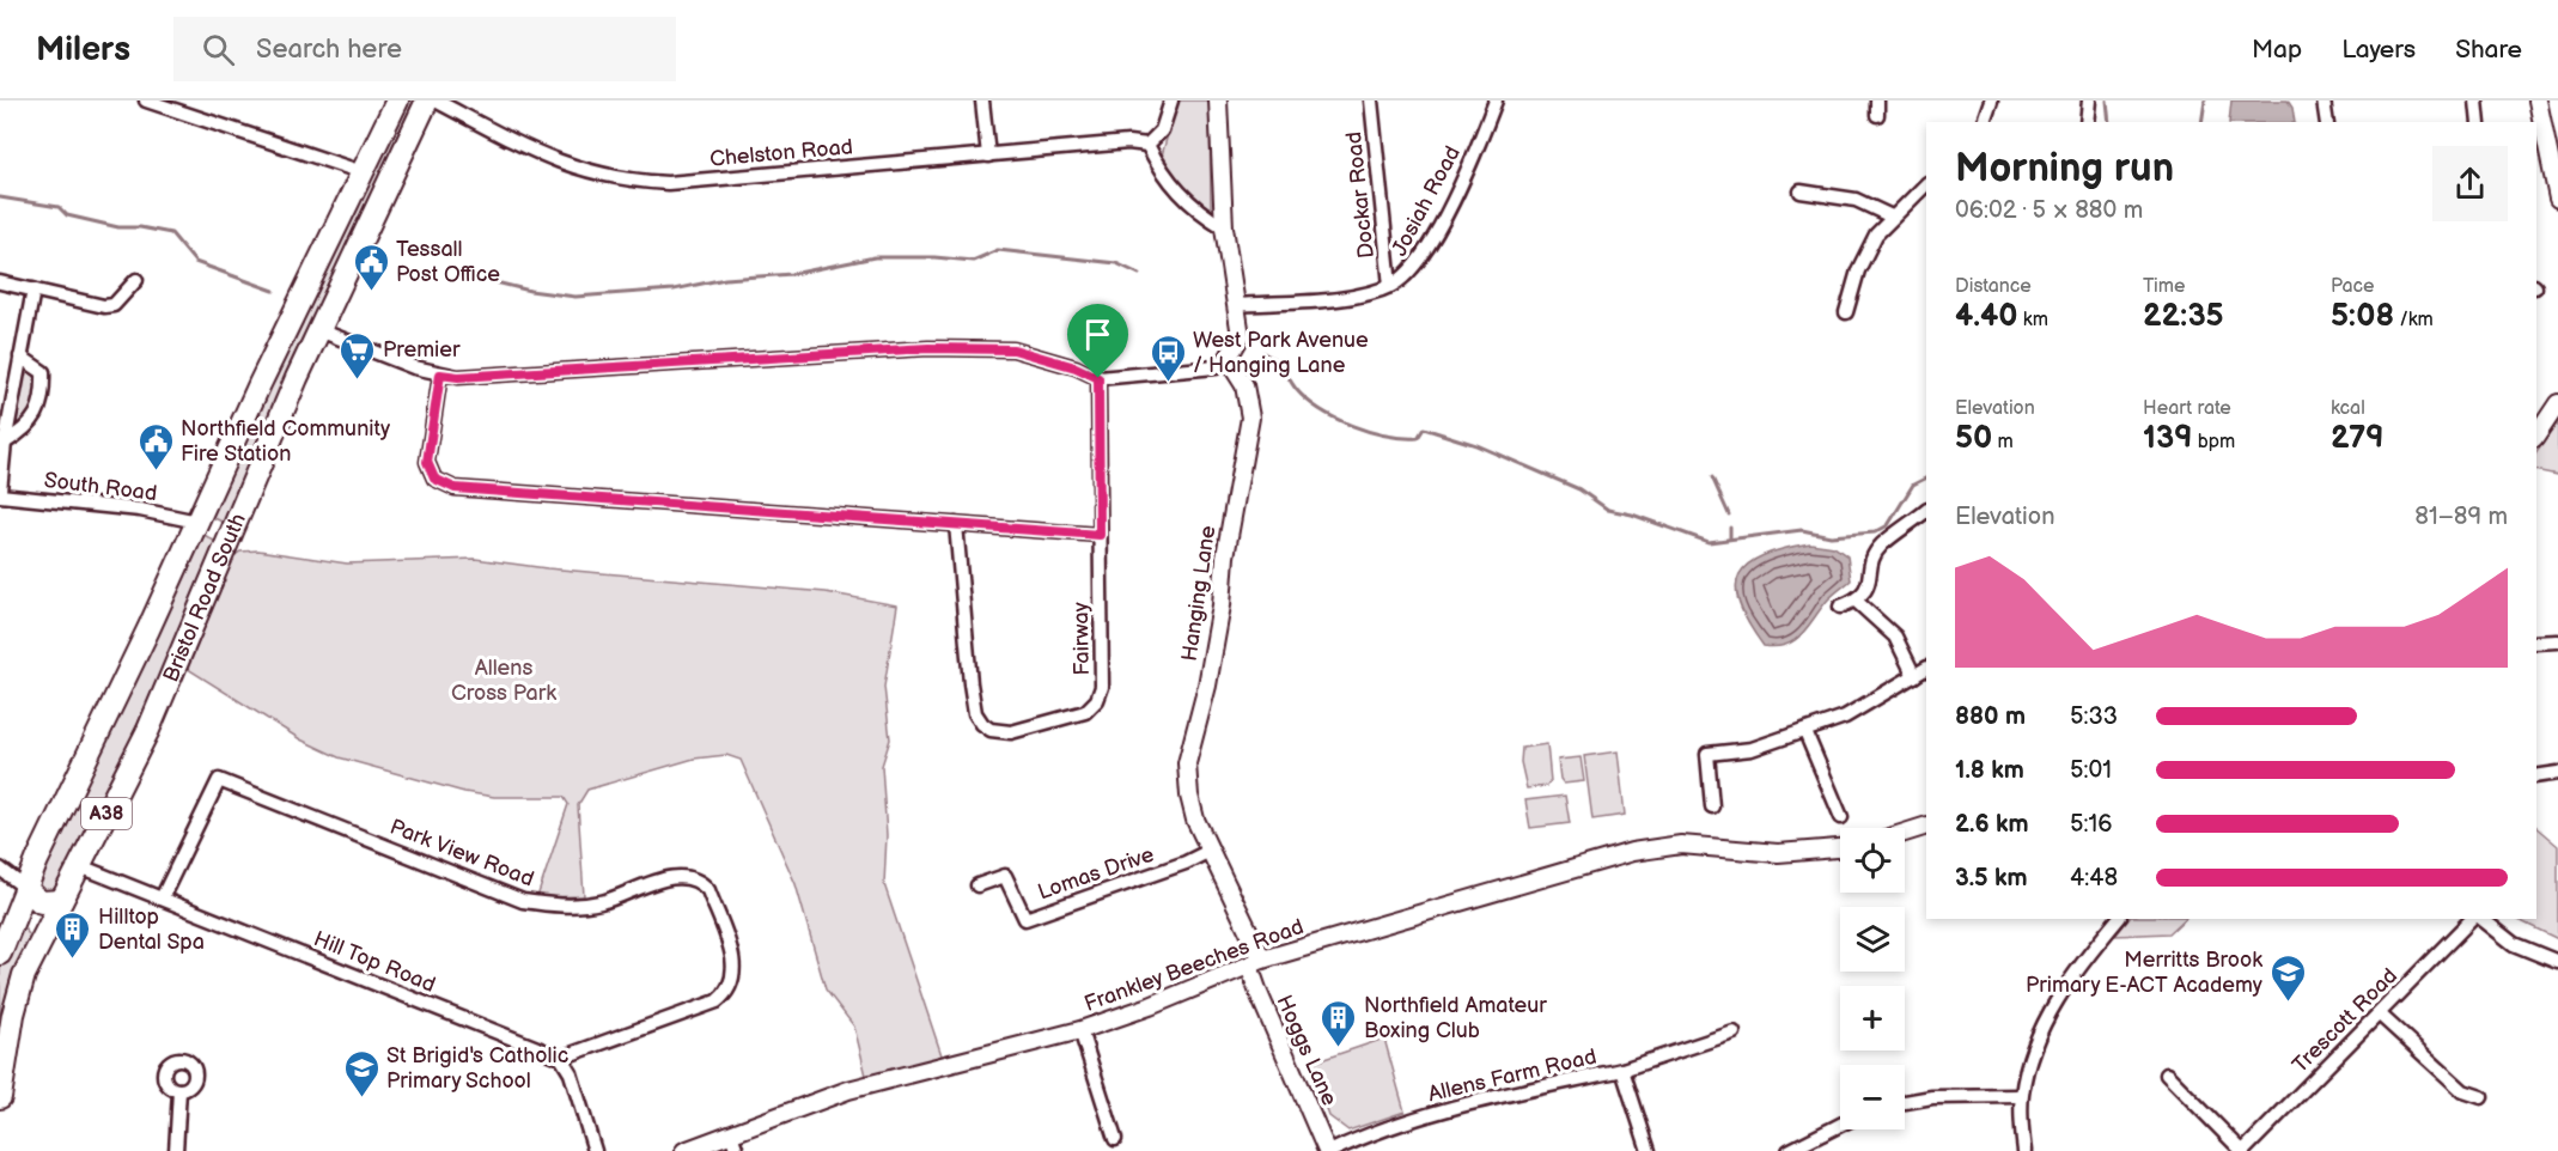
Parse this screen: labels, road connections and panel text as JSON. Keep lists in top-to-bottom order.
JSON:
{
  "streets": {
    "highway": ["Bristol Road South", "A38"],
    "street": [
      "Chelston Road",
      "Dockar Road",
      "Josiah Road",
      "South Road",
      "Hanging Lane",
      "Fairway",
      "Park View Road",
      "Lomas Drive",
      "Hill Top Road",
      "Frankley Beeches Road",
      "Trescott Road",
      "Hoggs Lane",
      "Allens Farm Road"
    ]
  },
  "crossings": [
    ["Dockar Road", "Josiah Road"],
    ["South Road", "Bristol Road South"],
    ["Hanging Lane", "Lomas Drive"],
    ["Hanging Lane", "Frankley Beeches Road"],
    ["Hanging Lane", "Hoggs Lane"],
    ["Bristol Road South", "Hill Top Road"],
    ["Park View Road", "Hill Top Road"],
    ["Frankley Beeches Road", "Hoggs Lane"],
    ["Hoggs Lane", "Allens Farm Road"]
  ],
  "parks": ["Allens Cross Park"],
  "places": {
    "public building": ["Tessall Post Office", "Northfield Community Fire Station"],
    "supermarket": ["Premier"],
    "bus stop": ["West Park Avenue / Hanging Lane"],
    "building": ["Hilltop Dental Spa", "Northfield Amateur Boxing Club"],
    "school or university": ["Merritts Brook Primary E-ACT Academy", "St Brigid's Catholic Primary School"]
  },
  "page": {
    "header": "Milers",
    "search": "Search here",
    "nav": ["Map", "Layers", "Share"],
    "heading": ["Morning run", "06:02 · 5 × 880 m"],
    "stats": [
      ["Distance", "4.40 km"],
      ["Time", "22:35"],
      ["Pace", "5:08 /km"],
      ["Elevation", "50 m"],
      ["Heart rate", "139 bpm"],
      ["kcal", "279"]
    ],
    "chart": ["Elevation", "81–89 m"],
    "list": [
      {
        "name": "880 m",
        "note": "5:33"
      },
      {
        "name": "1.8 km",
        "note": "5:01"
      },
      {
        "name": "2.6 km",
        "note": "5:16"
      },
      {
        "name": "3.5 km",
        "note": "4:48"
      }
    ],
    "map_buttons": ["+", "−"]
  }
}
